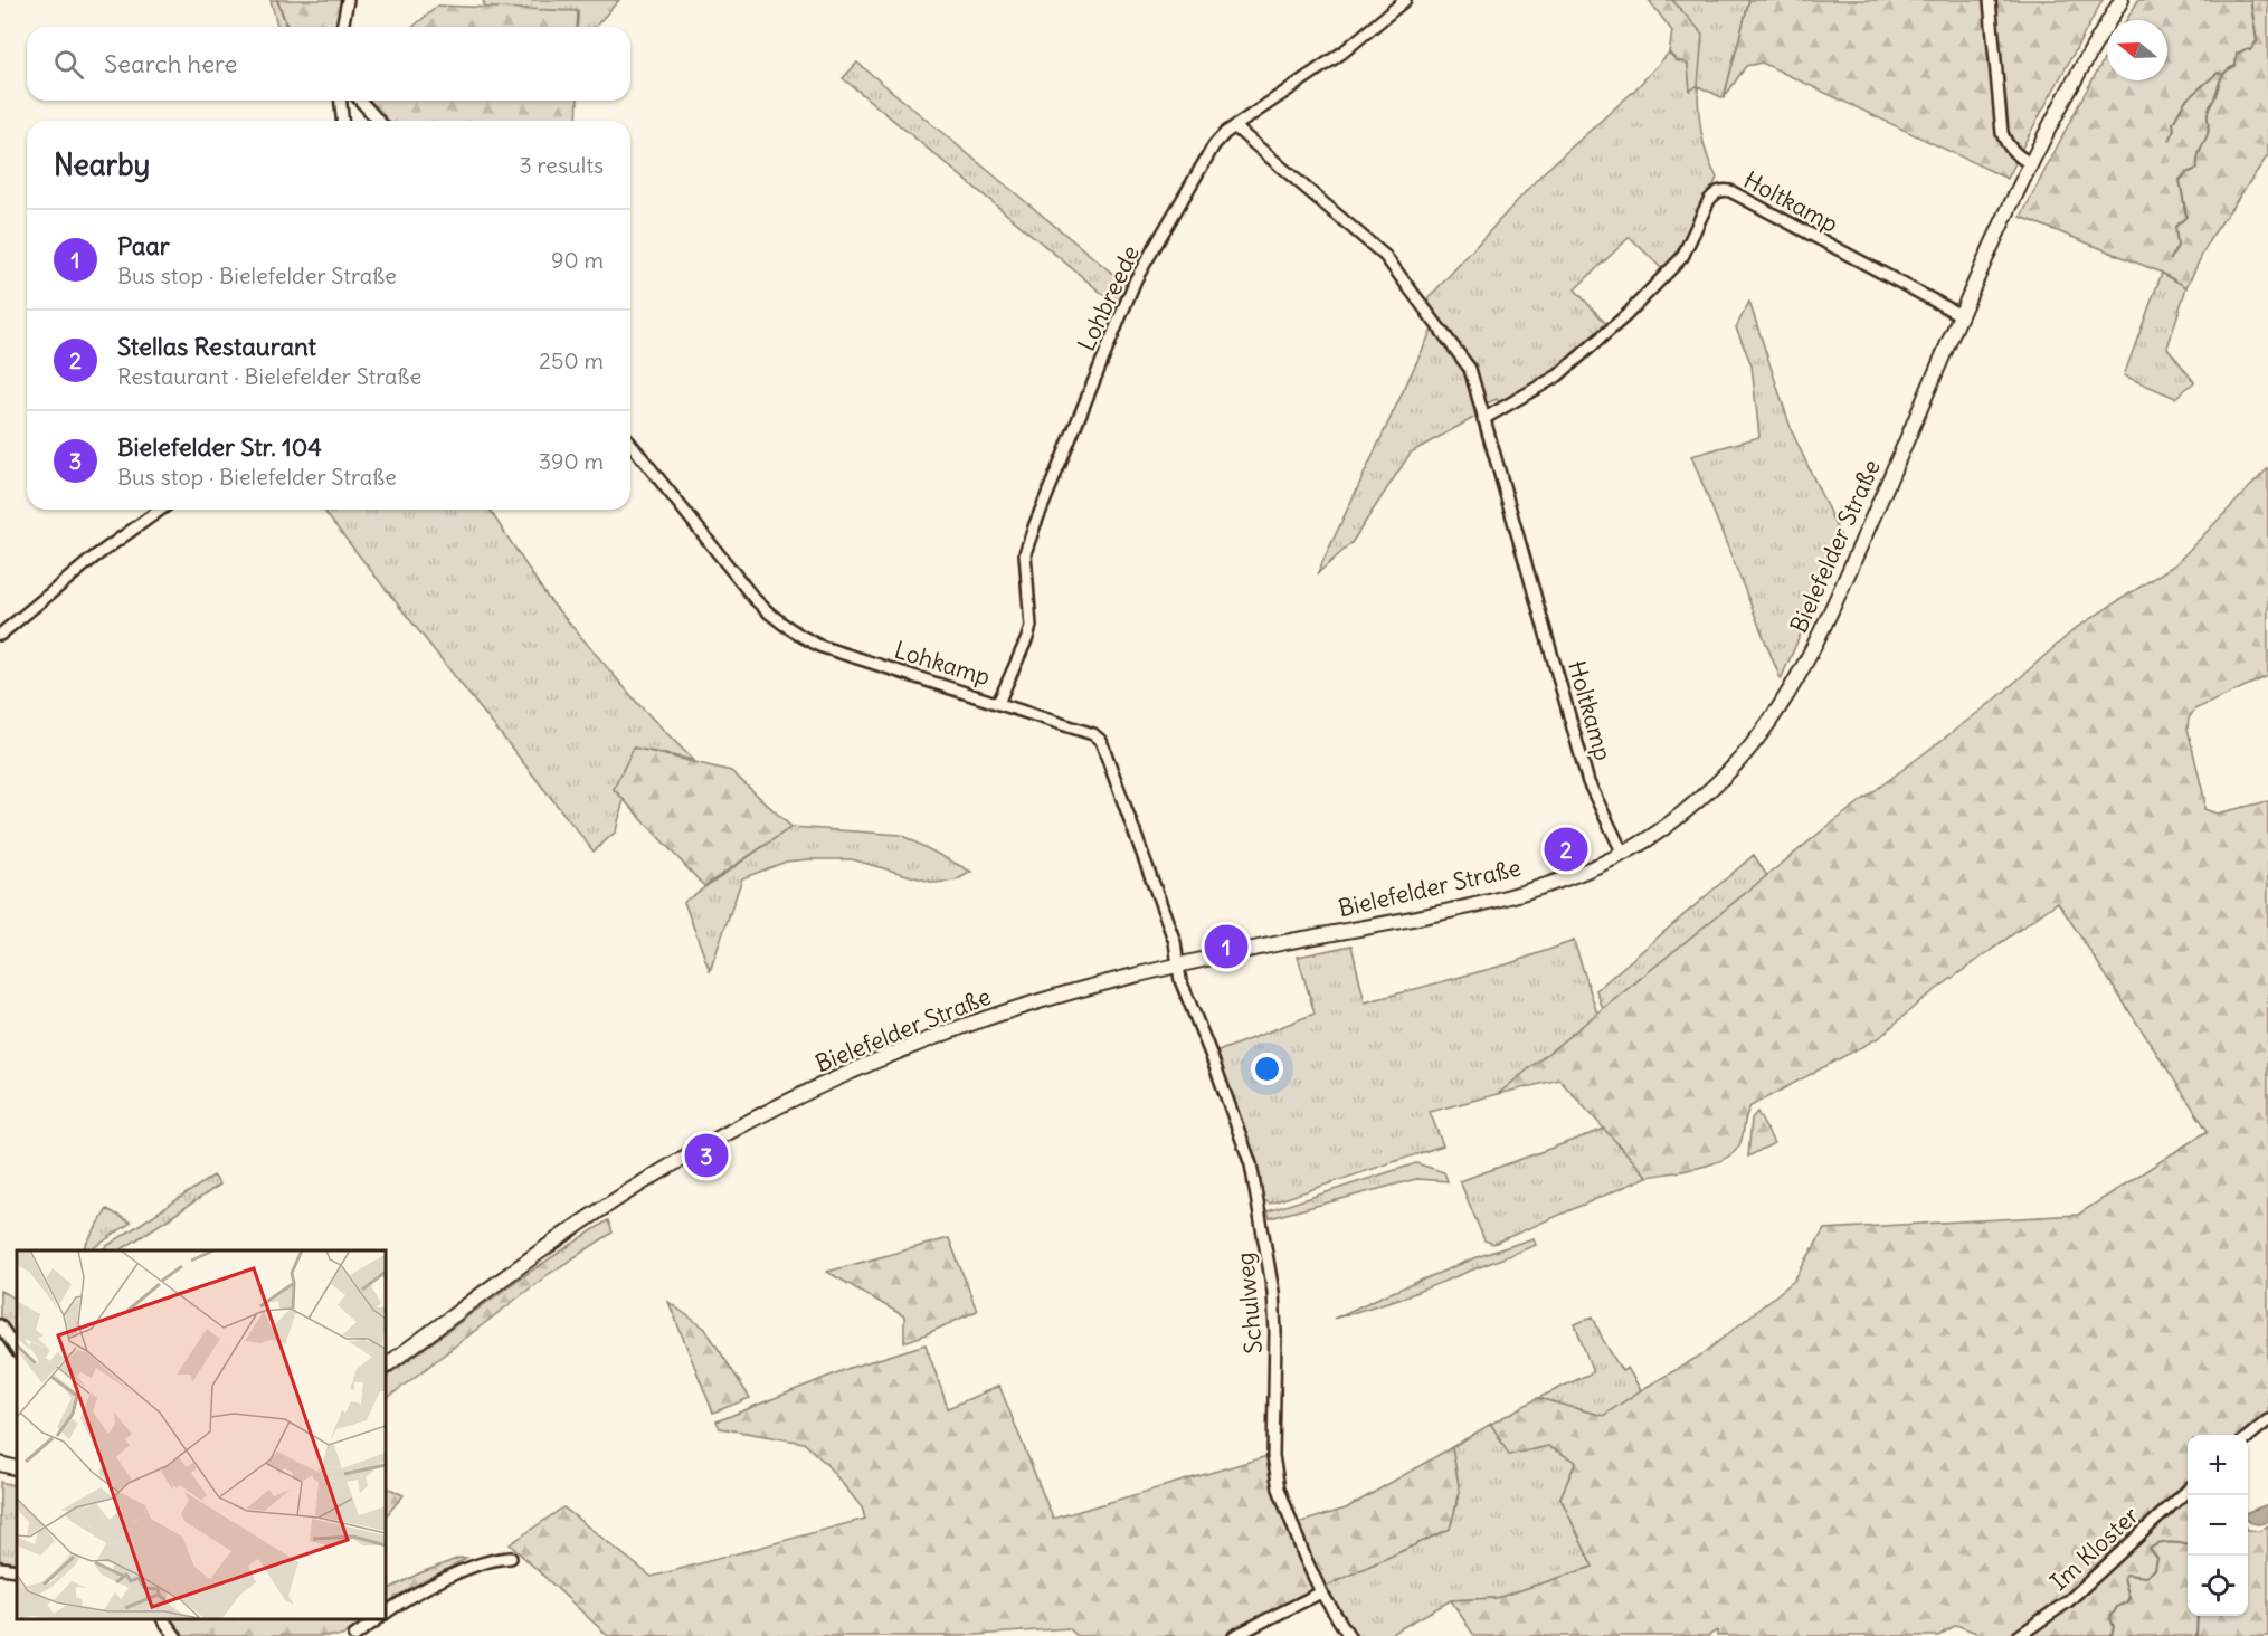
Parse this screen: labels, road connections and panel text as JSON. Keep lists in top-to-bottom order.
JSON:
{
  "streets": {
    "main road": ["Bielefelder Straße"],
    "street": [
      "Holtkamp",
      "Lohbreede",
      "Lohkamp",
      "Schulweg",
      "Im Kloster"
    ]
  },
  "crossings": [
    ["Holtkamp", "Lohbreede"],
    ["Holtkamp", "Bielefelder Straße"],
    ["Lohbreede", "Lohkamp"],
    ["Bielefelder Straße", "Lohkamp"],
    ["Bielefelder Straße", "Schulweg"],
    ["Lohkamp", "Schulweg"]
  ],
  "north": "left",
  "page": {
    "search": "Search here",
    "heading": ["Nearby", "3 results"],
    "list": [
      {
        "mark": "1",
        "name": "Paar",
        "note": "Bus stop · Bielefelder Straße",
        "value": "90 m"
      },
      {
        "mark": "2",
        "name": "Stellas Restaurant",
        "note": "Restaurant · Bielefelder Straße",
        "value": "250 m"
      },
      {
        "mark": "3",
        "name": "Bielefelder Str. 104",
        "note": "Bus stop · Bielefelder Straße",
        "value": "390 m"
      }
    ],
    "pins": ["2", "1", "3"],
    "map_buttons": ["+", "−"]
  }
}
